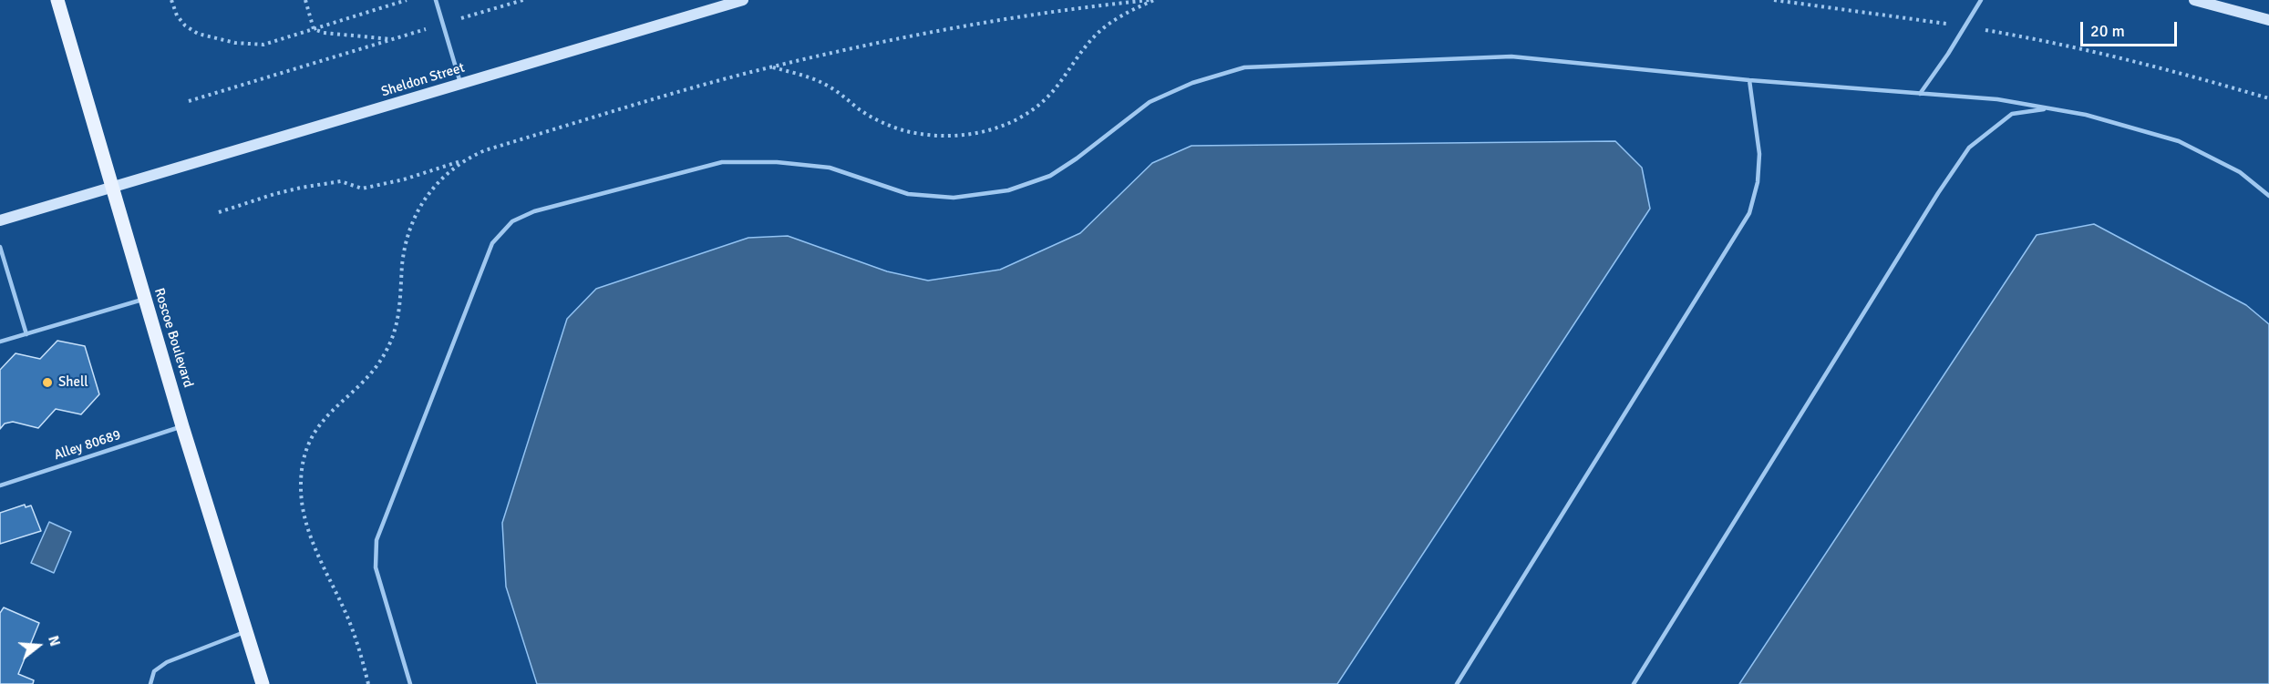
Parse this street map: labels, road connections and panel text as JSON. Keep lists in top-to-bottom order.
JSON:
{
  "streets": {
    "main road": ["Sheldon Street", "Roscoe Boulevard"],
    "lane": ["Alley 80689"]
  },
  "crossings": [
    ["Sheldon Street", "Roscoe Boulevard"],
    ["Roscoe Boulevard", "Alley 80689"]
  ],
  "places": ["Shell"],
  "scale_bar": "20 m",
  "north": "right"
}
